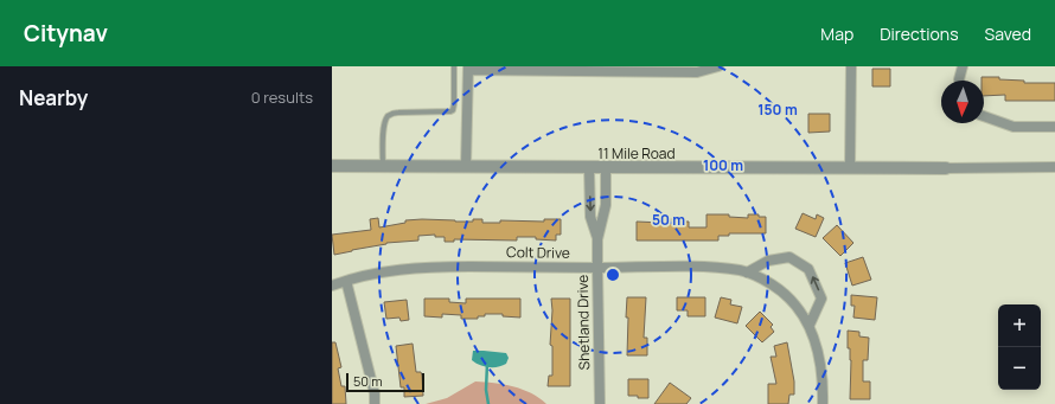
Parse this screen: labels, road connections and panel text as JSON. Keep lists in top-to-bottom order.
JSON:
{
  "streets": {
    "street": ["11 Mile Road", "Colt Drive", "Shetland Drive"]
  },
  "crossings": [
    ["11 Mile Road", "Shetland Drive"],
    ["Colt Drive", "Shetland Drive"]
  ],
  "scale_bar": "50 m",
  "north": "bottom",
  "page": {
    "header": "Citynav",
    "nav": ["Map", "Directions", "Saved"],
    "heading": ["Nearby", "0 results"],
    "map_buttons": ["+", "−"],
    "scale": "50 m"
  },
  "rings": ["150 m", "100 m", "50 m"]
}
